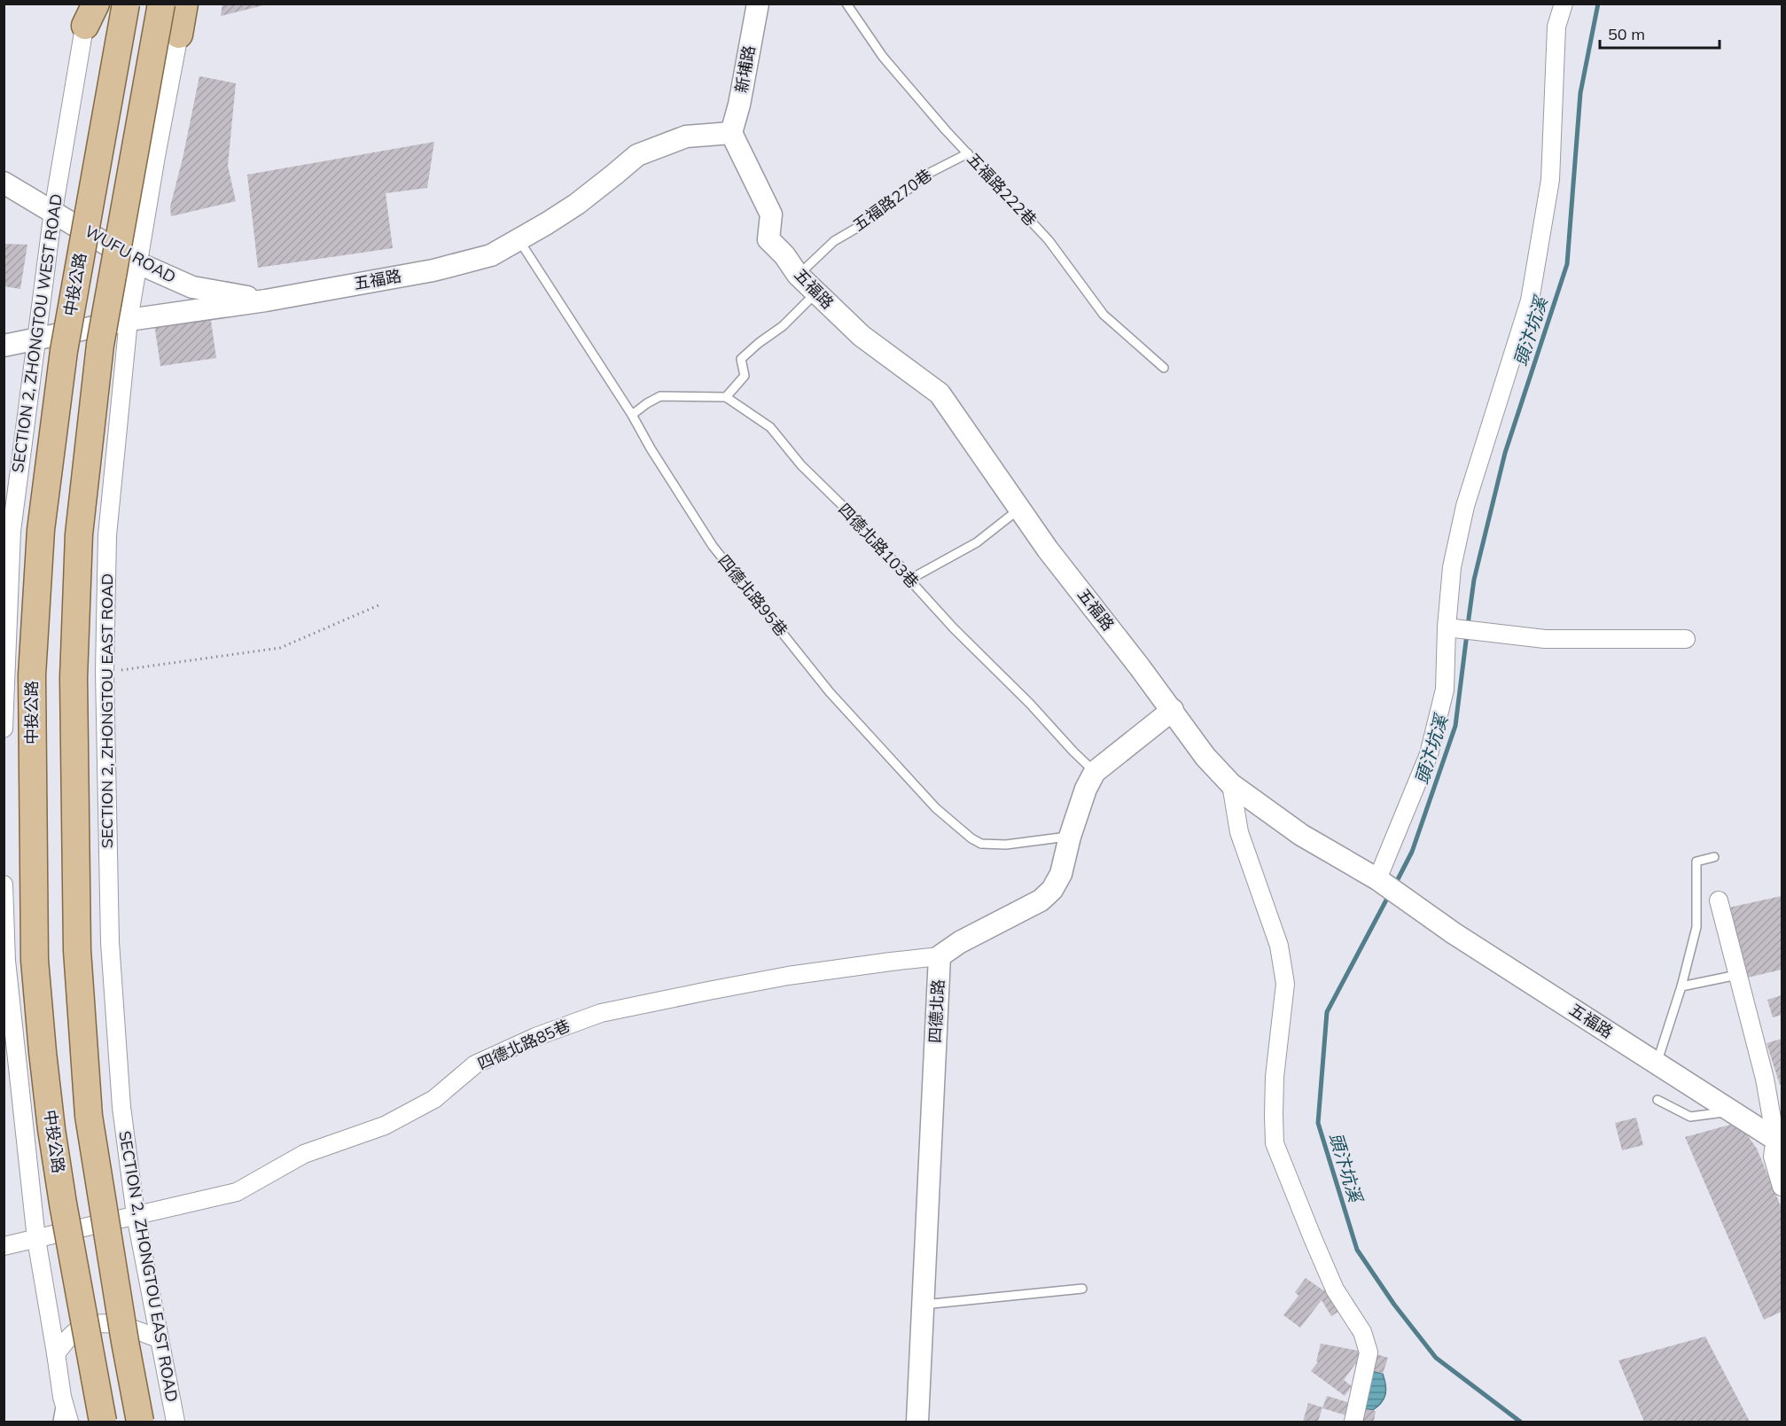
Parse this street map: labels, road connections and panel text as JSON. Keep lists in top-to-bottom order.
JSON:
{
  "streets": {
    "main road": ["中投公路"],
    "street": [
      "新埔路",
      "WUFU ROAD",
      "五福路",
      "SECTION 2, ZHONGTOU WEST ROAD",
      "SECTION 2, ZHONGTOU EAST ROAD",
      "四德北路",
      "四德北路85巷"
    ],
    "lane": [
      "五福路222巷",
      "五福路270巷",
      "四德北路103巷",
      "四德北路95巷"
    ]
  },
  "crossings": [
    ["新埔路", "五福路"],
    ["五福路222巷", "五福路270巷"],
    ["五福路270巷", "五福路"],
    ["WUFU ROAD", "五福路"],
    ["WUFU ROAD", "SECTION 2, ZHONGTOU WEST ROAD"],
    ["WUFU ROAD", "SECTION 2, ZHONGTOU EAST ROAD"],
    ["五福路", "SECTION 2, ZHONGTOU WEST ROAD"],
    ["五福路", "四德北路95巷"],
    ["五福路", "SECTION 2, ZHONGTOU EAST ROAD"],
    ["五福路", "四德北路"],
    ["四德北路103巷", "四德北路"],
    ["四德北路95巷", "四德北路"],
    ["SECTION 2, ZHONGTOU EAST ROAD", "四德北路85巷"],
    ["四德北路", "四德北路85巷"]
  ],
  "water": ["頭汴坑溪"],
  "scale_bar": "50 m"
}
